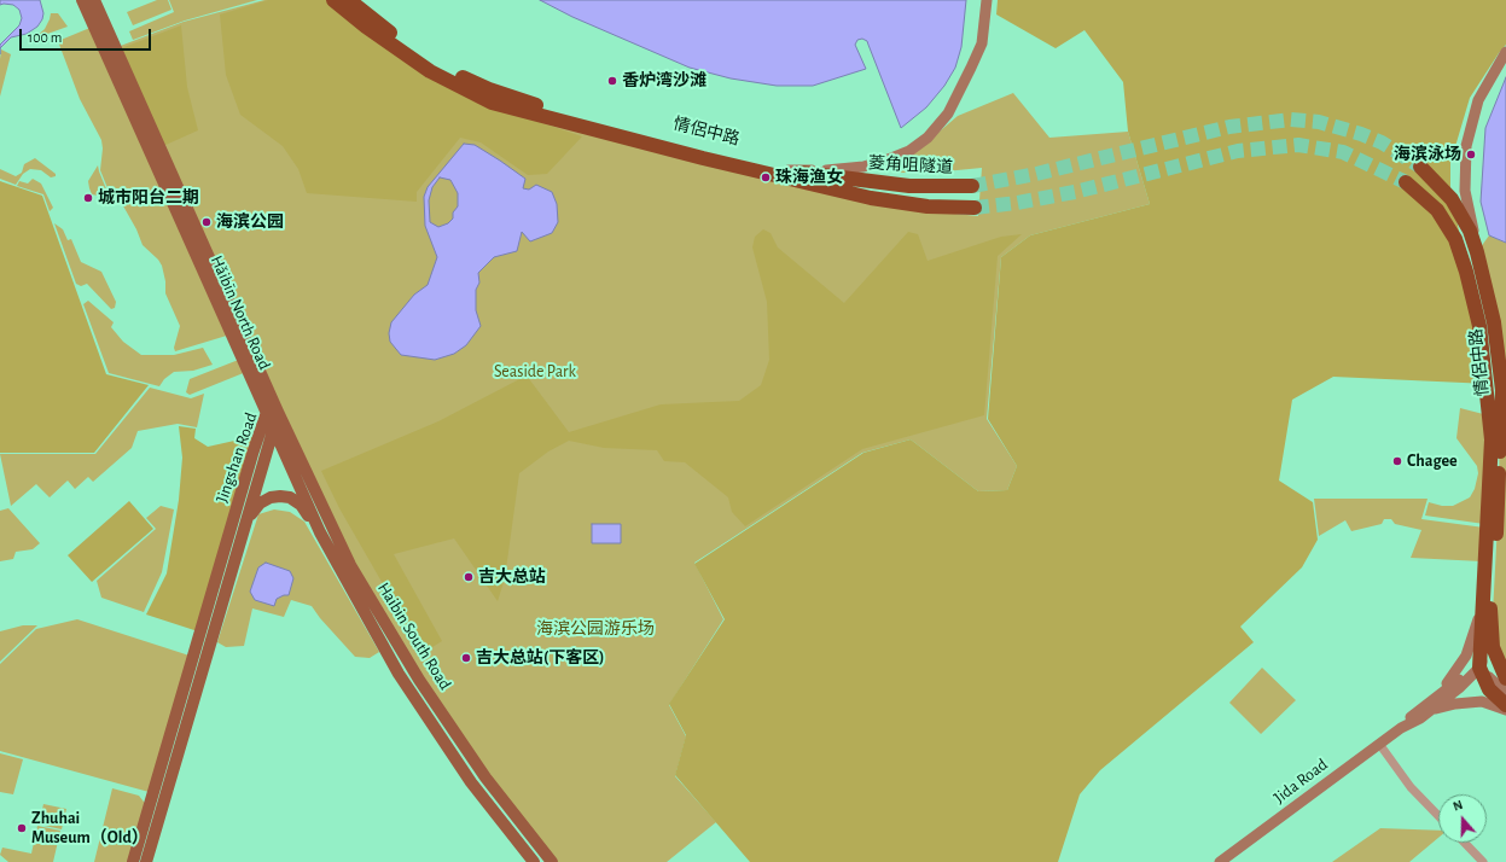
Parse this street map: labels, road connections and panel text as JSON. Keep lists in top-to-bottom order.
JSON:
{
  "streets": {
    "highway": ["情侶中路", "菱角咀隧道"],
    "main road": [
      "Hǎibīn North Road",
      "Jingshan Road",
      "Haibin South Road",
      "Jida Road"
    ]
  },
  "crossings": [
    ["情侶中路", "菱角咀隧道"],
    ["Hǎibīn North Road", "Jingshan Road"],
    ["Hǎibīn North Road", "Haibin South Road"],
    ["Jingshan Road", "Haibin South Road"]
  ],
  "parks": ["Seaside Park", "海滨公园游乐场"],
  "places": [
    "香炉湾沙滩",
    "海滨泳场",
    "珠海渔女",
    "城市阳台二期",
    "海滨公园",
    "Chagee",
    "吉大总站",
    "吉大总站(下客区)",
    "Zhuhai Museum（Old）"
  ],
  "scale_bar": "100 m",
  "north": "top"
}
